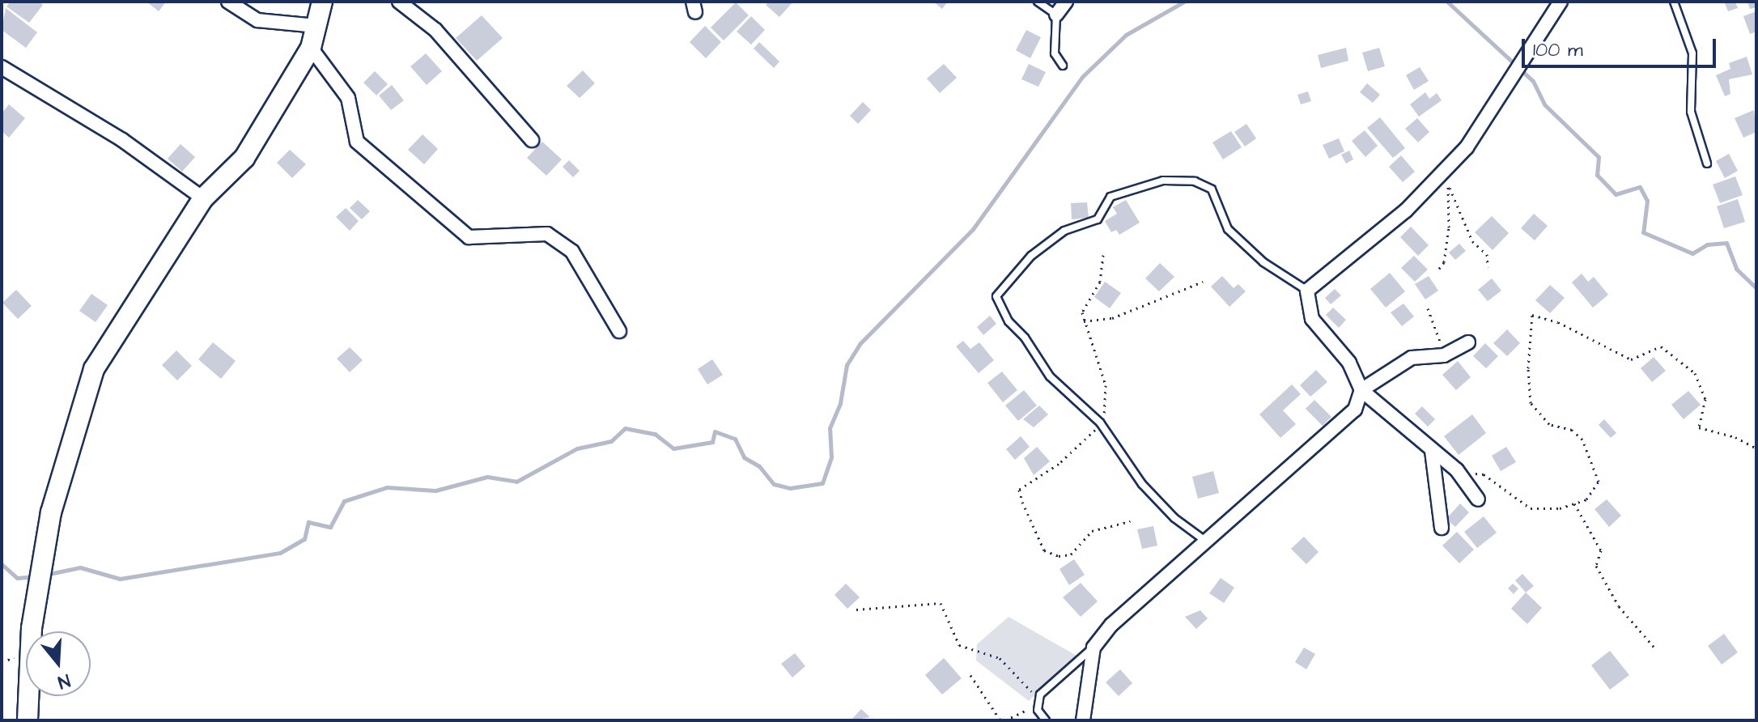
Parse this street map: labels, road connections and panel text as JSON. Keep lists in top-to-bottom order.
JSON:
{
  "scale_bar": "100 m",
  "north": "bottom"
}
